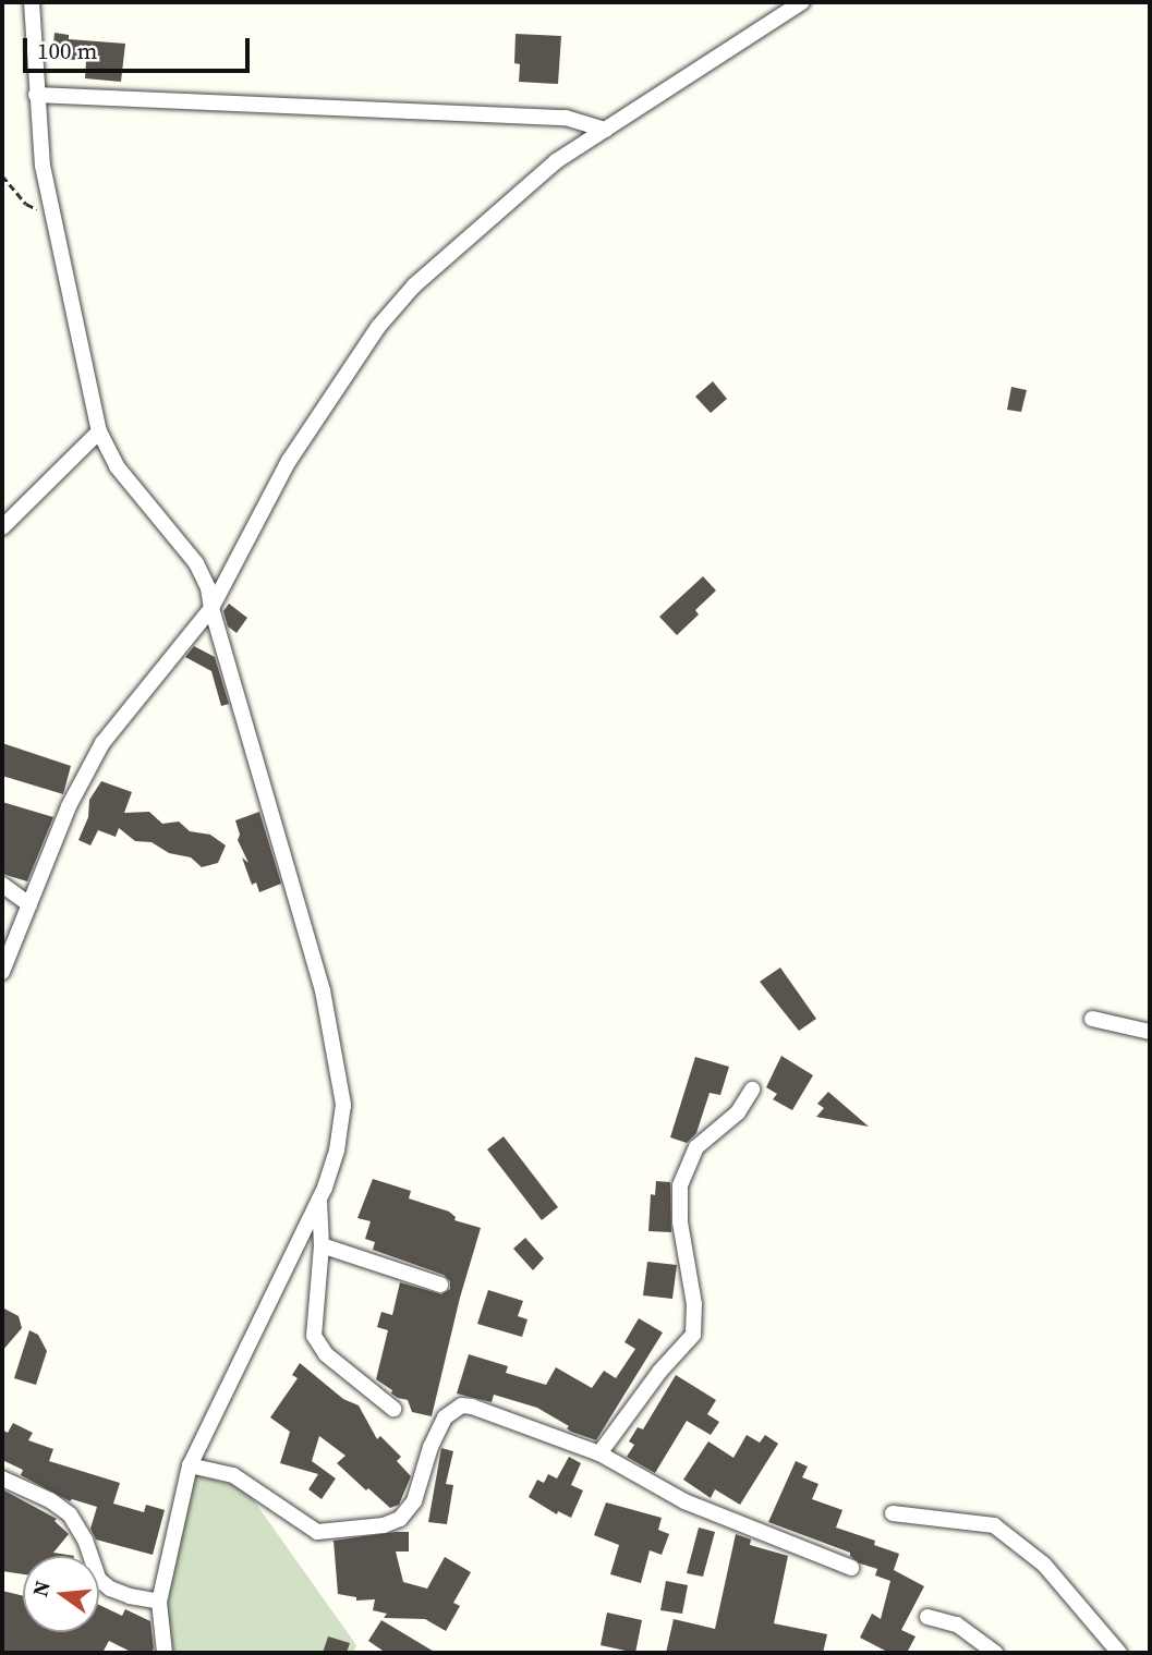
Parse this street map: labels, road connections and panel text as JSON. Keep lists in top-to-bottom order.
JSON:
{
  "scale_bar": "100 m",
  "north": "left"
}
